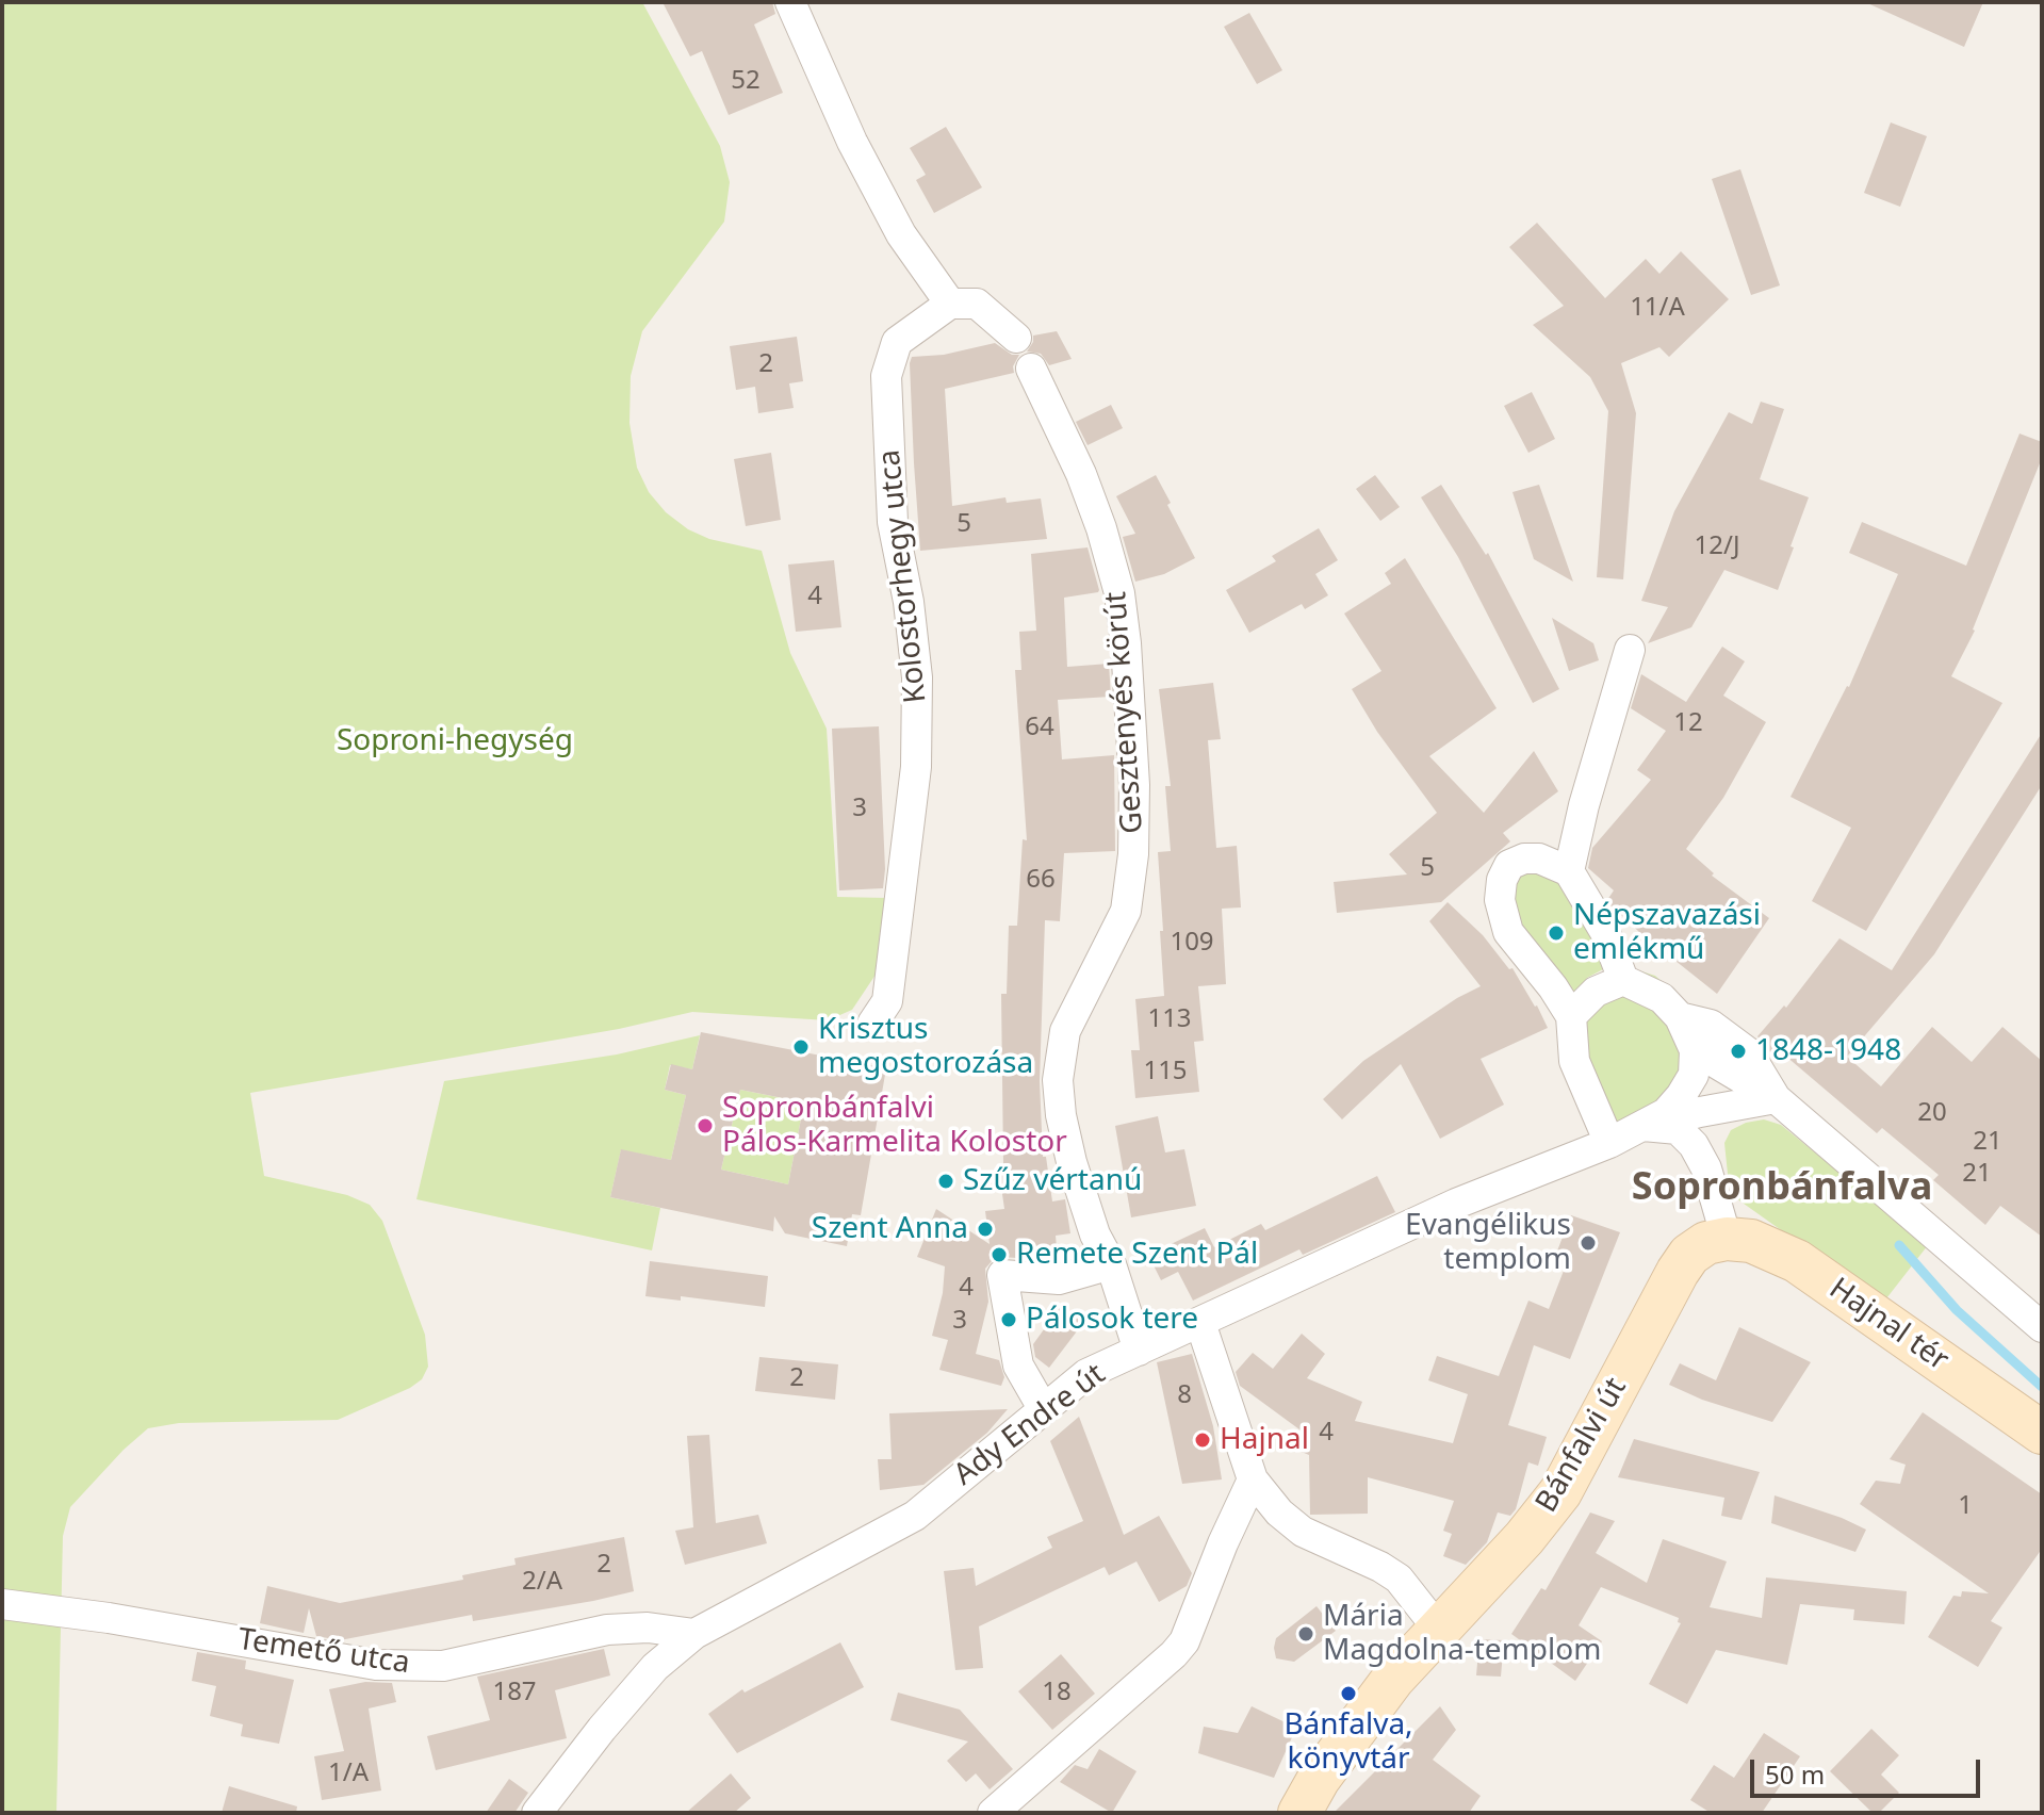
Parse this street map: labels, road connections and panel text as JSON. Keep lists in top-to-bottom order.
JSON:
{
  "streets": {
    "street": [
      "Kolostorhegy utca",
      "Gesztenyés körút",
      "Hajnal tér",
      "Ady Endre út",
      "Bánfalvi út",
      "Temető utca"
    ]
  },
  "crossings": [
    ["Gesztenyés körút", "Ady Endre út"],
    ["Hajnal tér", "Bánfalvi út"],
    ["Ady Endre út", "Temető utca"]
  ],
  "districts": ["Sopronbánfalva"],
  "parks": ["Soproni-hegység"],
  "places": [
    "Népszavazási emlékmű",
    "Krisztus megostorozása",
    "1848-1948",
    "Sopronbánfalvi Pálos-Karmelita Kolostor",
    "Szűz vértanú",
    "Szent Anna",
    "Evangélikus templom",
    "Remete Szent Pál",
    "Pálosok tere",
    "Hajnal",
    "Mária Magdolna-templom",
    "Bánfalva, könyvtár"
  ],
  "house_numbers": [
    "52",
    "11/A",
    "2",
    "5",
    "12/J",
    "4",
    "12",
    "64",
    "3",
    "5",
    "66",
    "109",
    "113",
    "115",
    "20",
    "21",
    "21",
    "4",
    "3",
    "2",
    "8",
    "4",
    "1",
    "2",
    "2/A",
    "187",
    "18",
    "1/A"
  ],
  "scale_bar": "50 m"
}
